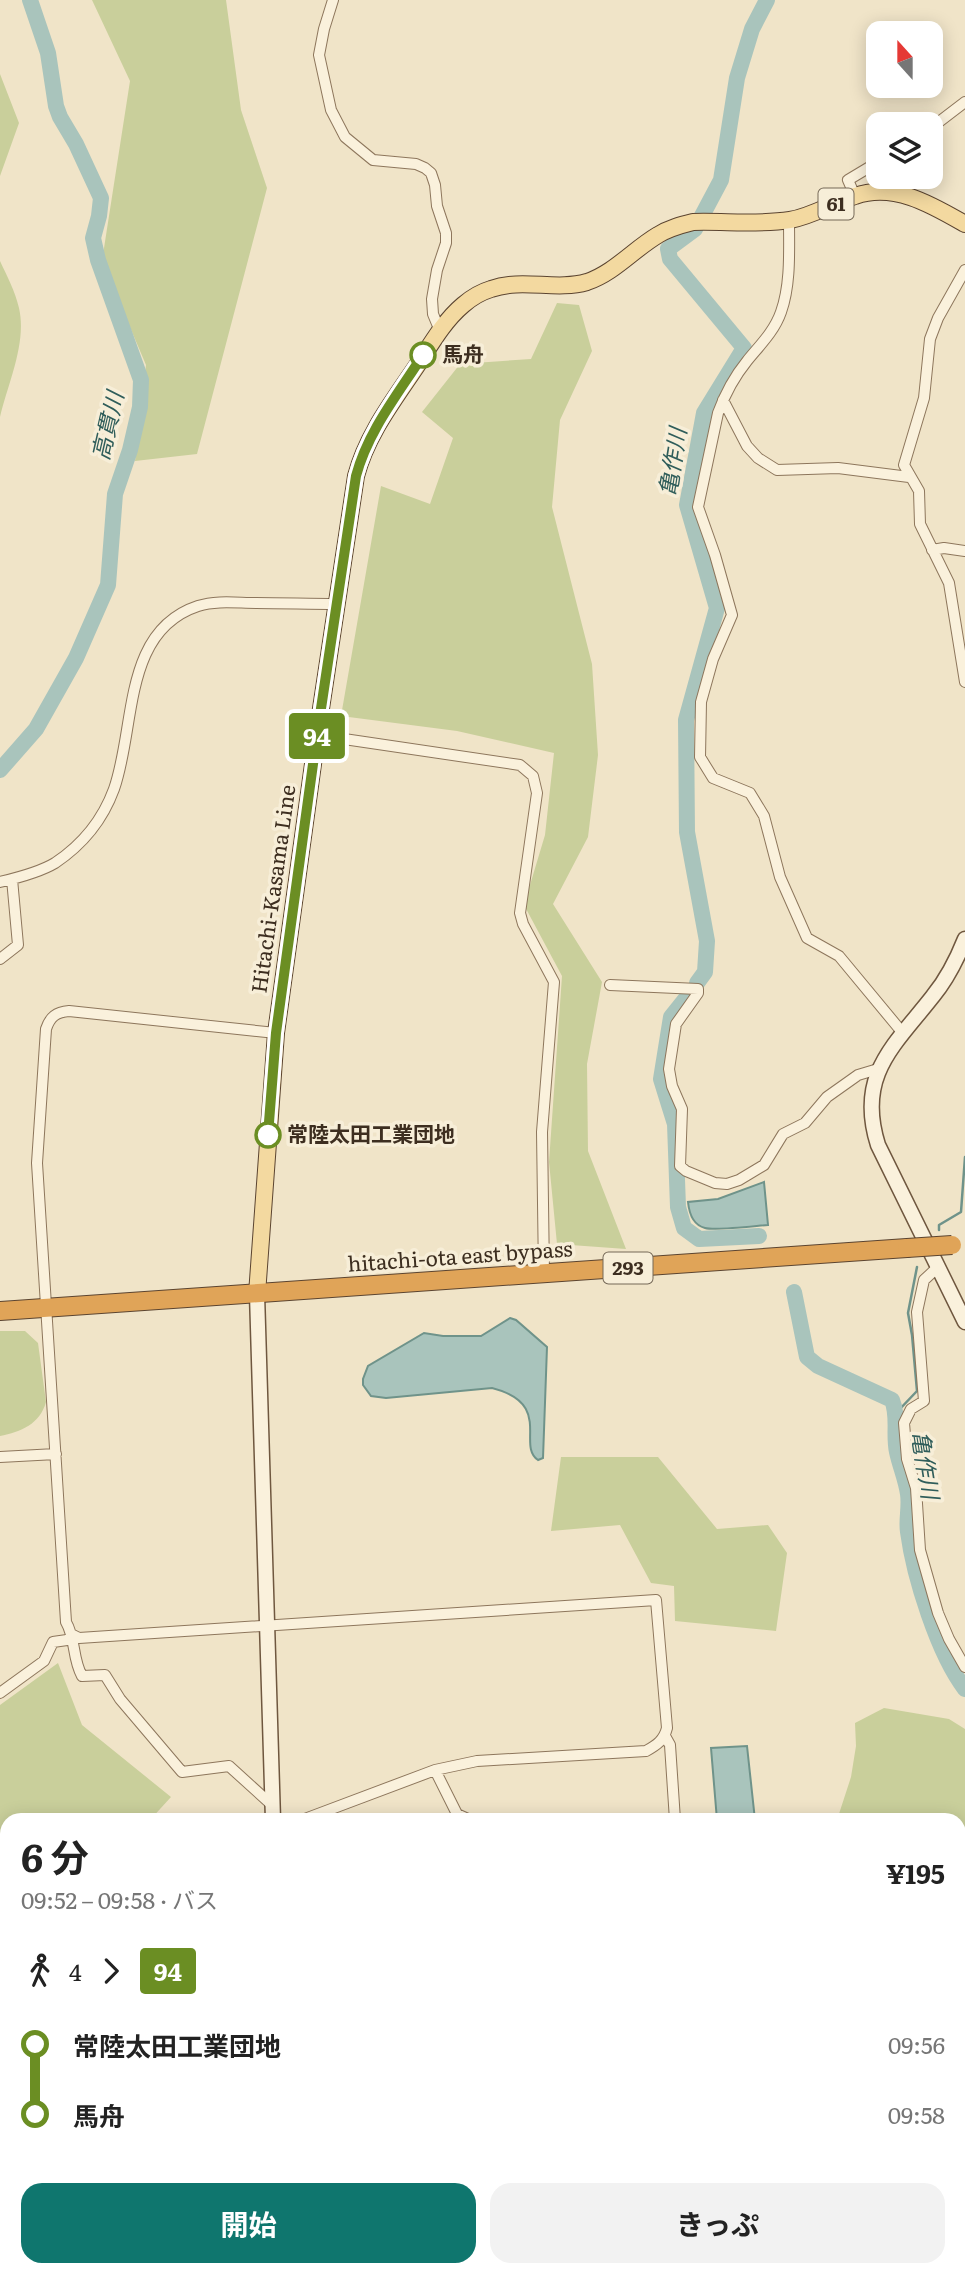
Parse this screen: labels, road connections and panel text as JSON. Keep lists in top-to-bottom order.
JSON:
{
  "streets": {
    "highway": ["hitachi-ota east bypass", "293"],
    "main road": ["61", "Hitachi-Kasama Line"]
  },
  "crossings": [
    ["Hitachi-Kasama Line", "hitachi-ota east bypass"]
  ],
  "water": ["高貫川", "亀作川"],
  "places": ["馬舟", "常陸太田工業団地"],
  "lines": ["bus line 94"],
  "north": "top",
  "page": {
    "on_map": "94",
    "heading": ["6 分", "09:52 – 09:58 · バス", "¥195"],
    "legs": ["4", "94"],
    "list": [
      {
        "name": "常陸太田工業団地",
        "value": "09:56"
      },
      {
        "name": "馬舟",
        "value": "09:58"
      }
    ],
    "buttons": ["開始", "きっぷ"]
  }
}
